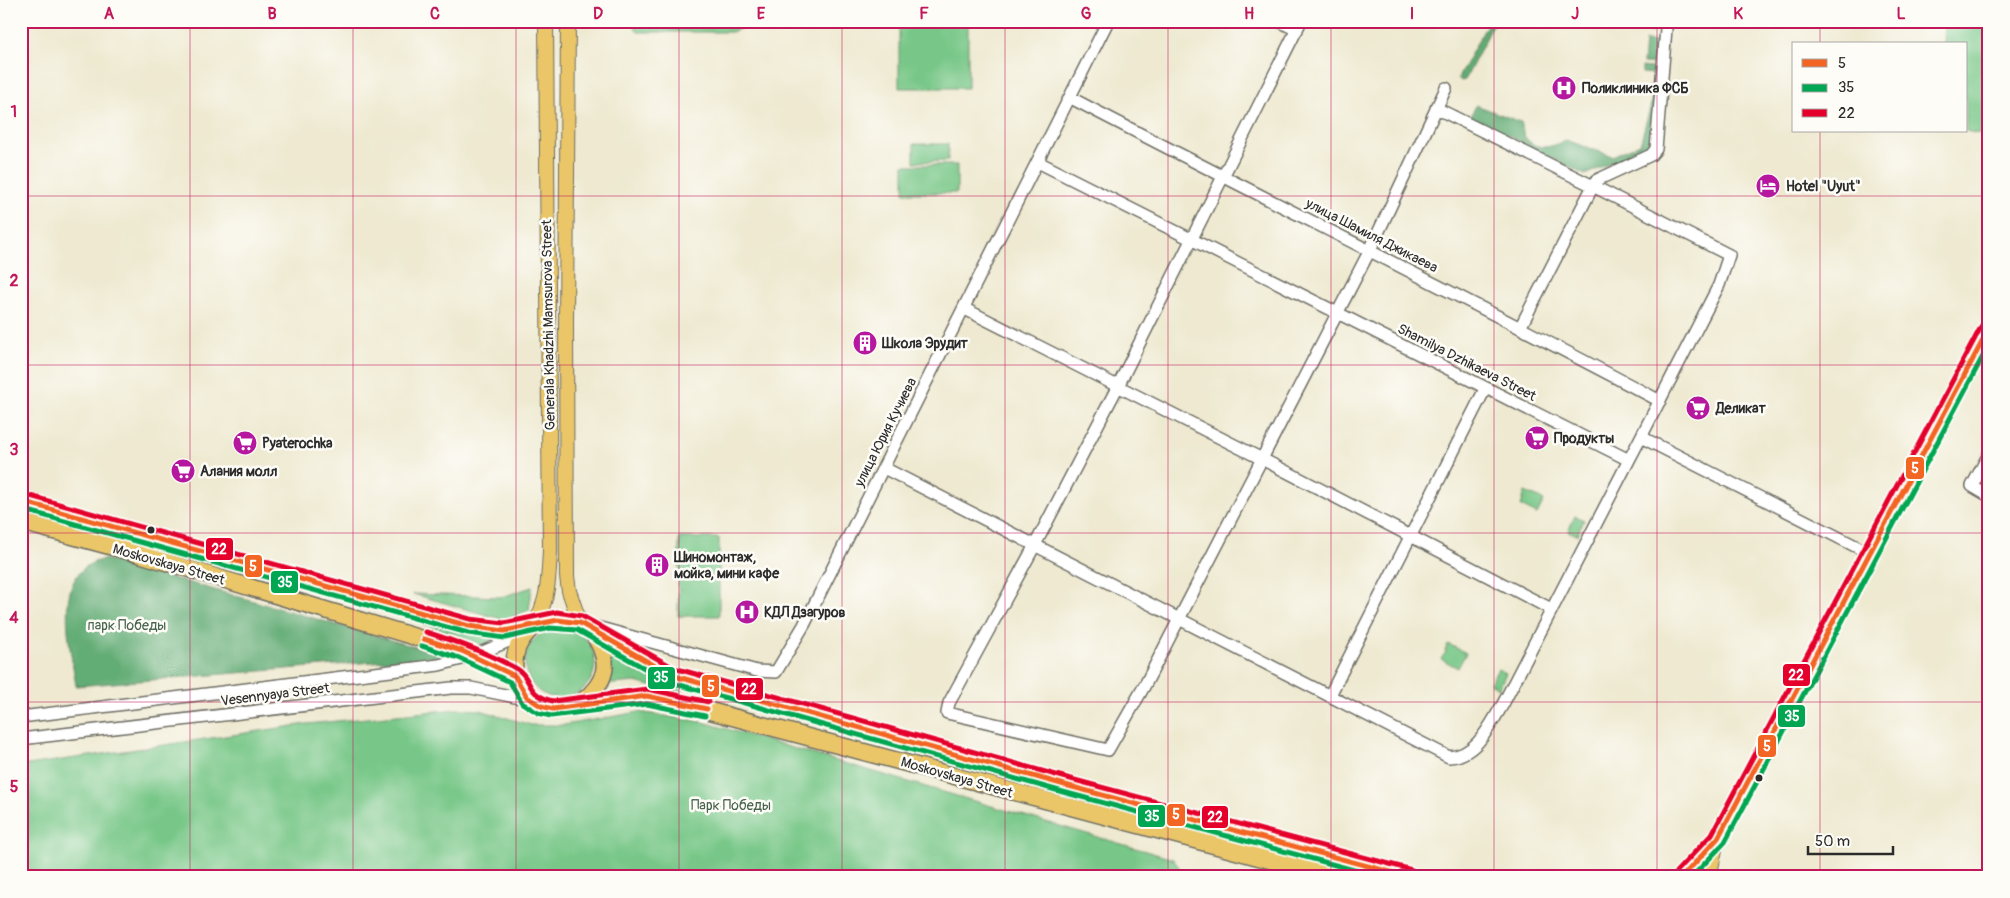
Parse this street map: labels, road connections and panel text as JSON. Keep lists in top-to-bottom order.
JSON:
{
  "streets": {
    "highway": ["Moskovskaya Street"],
    "main road": ["Generala Khadzhi Mamsurova Street"],
    "street": [
      "улица Шамиля Джикаева",
      "Shamilya Dzhikaeva Street",
      "улица Юрия Кучиева",
      "Vesennyaya Street"
    ]
  },
  "crossings": [
    ["улица Шамиля Джикаева", "улица Юрия Кучиева"],
    ["Generala Khadzhi Mamsurova Street", "улица Юрия Кучиева"],
    ["Generala Khadzhi Mamsurova Street", "Moskovskaya Street"],
    ["Generala Khadzhi Mamsurova Street", "Vesennyaya Street"],
    ["Shamilya Dzhikaeva Street", "улица Юрия Кучиева"],
    ["улица Юрия Кучиева", "Moskovskaya Street"],
    ["улица Юрия Кучиева", "Vesennyaya Street"],
    ["Moskovskaya Street", "Vesennyaya Street"]
  ],
  "parks": ["парк Победы", "Парк Победы"],
  "places": {
    "hospital": ["Поликлиника ФСБ", "КДЛ Дзагуров"],
    "hotel": ["Hotel \"Uyut\""],
    "building": ["Школа Эрудит", "Шиномонтаж, мойка, мини кафе"],
    "supermarket": [
      "Деликат",
      "Продукты",
      "Pyaterochka",
      "Алания молл"
    ]
  },
  "lines": ["transit line 22", "transit line 5", "transit line 35"],
  "legend": ["5", "35", "22"],
  "scale_bar": "50 m",
  "grid": {
    "columns": [
      "A",
      "B",
      "C",
      "D",
      "E",
      "F",
      "G",
      "H",
      "I",
      "J",
      "K",
      "L"
    ],
    "rows": [
      "1",
      "2",
      "3",
      "4",
      "5"
    ]
  }
}
